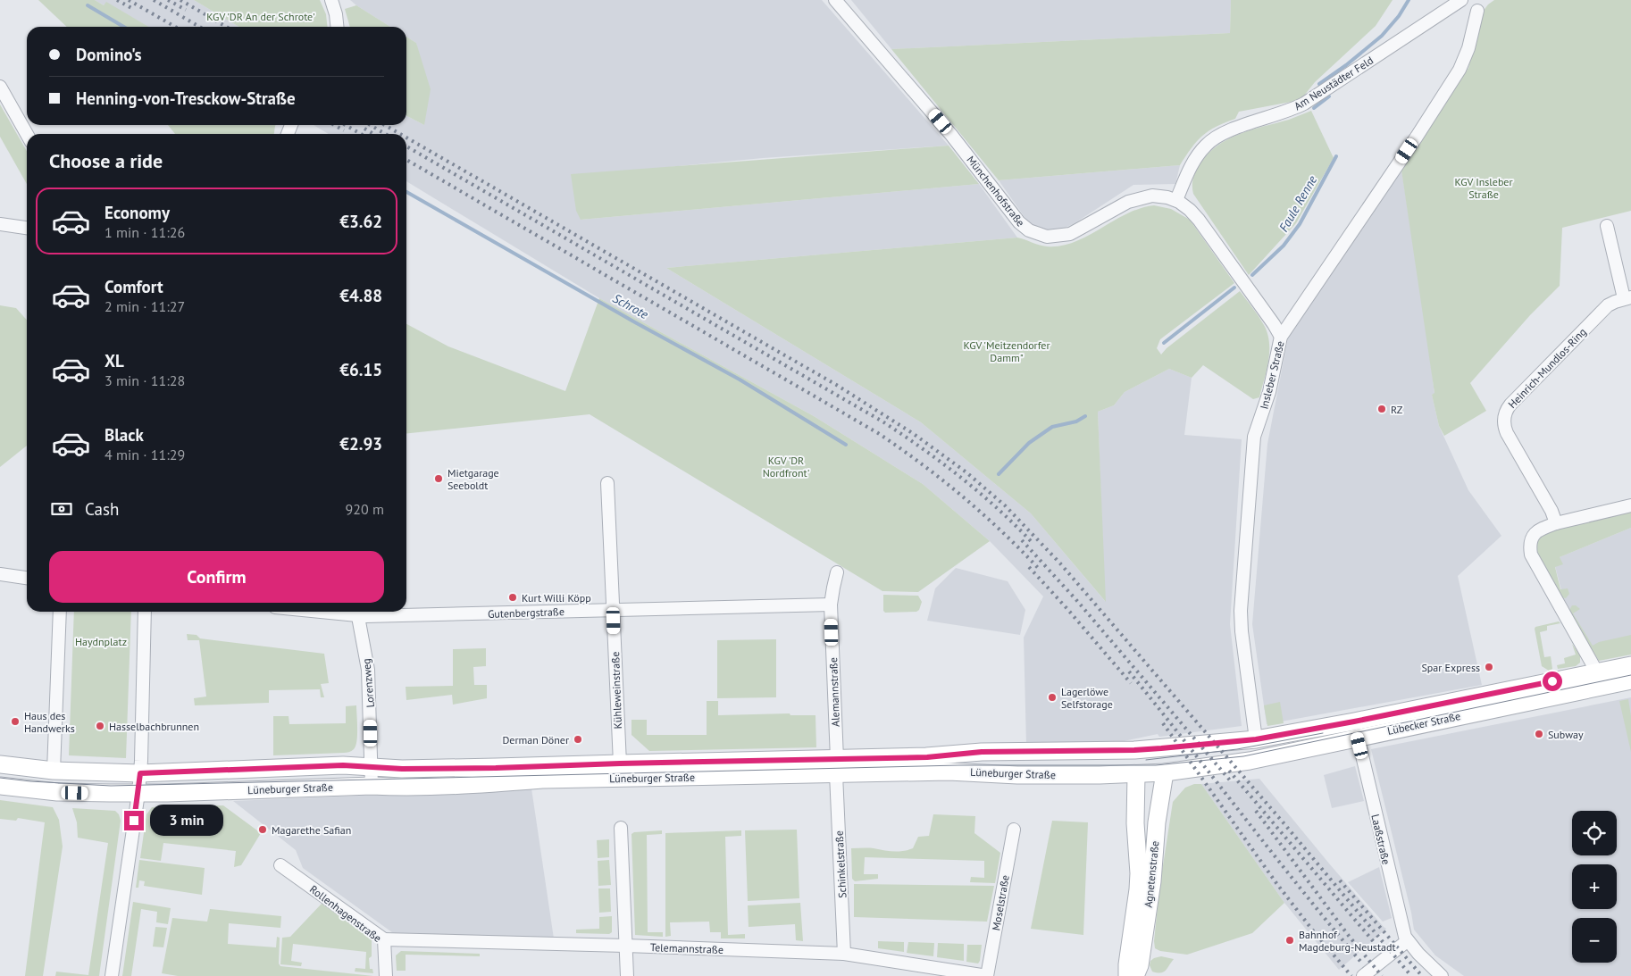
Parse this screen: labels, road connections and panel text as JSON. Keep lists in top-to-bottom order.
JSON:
{
  "streets": {
    "main road": ["Lübecker Straße", "Lüneburger Straße", "Agnetenstraße"],
    "street": [
      "Am Neustädter Feld",
      "Münchenhofstraße",
      "Heinrich-Mundlos-Ring",
      "Insleber Straße",
      "Gutenbergstraße",
      "Lorenzweg",
      "Kühleweinstraße",
      "Alemannstraße",
      "Laaßstraße",
      "Schinkelstraße",
      "Moselstraße",
      "Rollenhagenstraße",
      "Telemannstraße"
    ]
  },
  "crossings": [
    ["Am Neustädter Feld", "Münchenhofstraße"],
    ["Münchenhofstraße", "Insleber Straße"],
    ["Insleber Straße", "Lübecker Straße"],
    ["Gutenbergstraße", "Kühleweinstraße"],
    ["Gutenbergstraße", "Alemannstraße"],
    ["Lorenzweg", "Lüneburger Straße"],
    ["Kühleweinstraße", "Lüneburger Straße"],
    ["Alemannstraße", "Lüneburger Straße"],
    ["Alemannstraße", "Schinkelstraße"],
    ["Lübecker Straße", "Lüneburger Straße"],
    ["Lübecker Straße", "Laaßstraße"],
    ["Lübecker Straße", "Agnetenstraße"],
    ["Lüneburger Straße", "Schinkelstraße"],
    ["Lüneburger Straße", "Agnetenstraße"],
    ["Schinkelstraße", "Telemannstraße"],
    ["Moselstraße", "Telemannstraße"],
    ["Rollenhagenstraße", "Telemannstraße"]
  ],
  "water": ["Faule Renne", "Schrote"],
  "parks": [
    "KGV 'DR An der Schrote'",
    "KGV Insleber Straße",
    "KGV 'Meitzendorfer Damm\"",
    "KGV 'DR Nordfront'",
    "Haydnplatz"
  ],
  "places": [
    "RZ",
    "Mietgarage Seeboldt",
    "Kurt Willi Köpp",
    "Spar Express",
    "Lagerlöwe Selfstorage",
    "Haus des Handwerks",
    "Hasselbachbrunnen",
    "Subway",
    "Derman Döner",
    "Magarethe Safian",
    "Bahnhof Magdeburg-Neustadt"
  ],
  "page": {
    "banner": ["Domino's", "Henning-von-Tresckow-Straße"],
    "heading": "Choose a ride",
    "list": [
      {
        "name": "Economy",
        "note": "1 min · 11:26",
        "value": "€3.62"
      },
      {
        "name": "Comfort",
        "note": "2 min · 11:27",
        "value": "€4.88"
      },
      {
        "name": "XL",
        "note": "3 min · 11:28",
        "value": "€6.15"
      },
      {
        "name": "Black",
        "note": "4 min · 11:29",
        "value": "€2.93"
      }
    ],
    "pay": ["Cash", "920 m"],
    "buttons": "Confirm",
    "bubble": "3 min",
    "map_buttons": ["+", "−"]
  }
}
